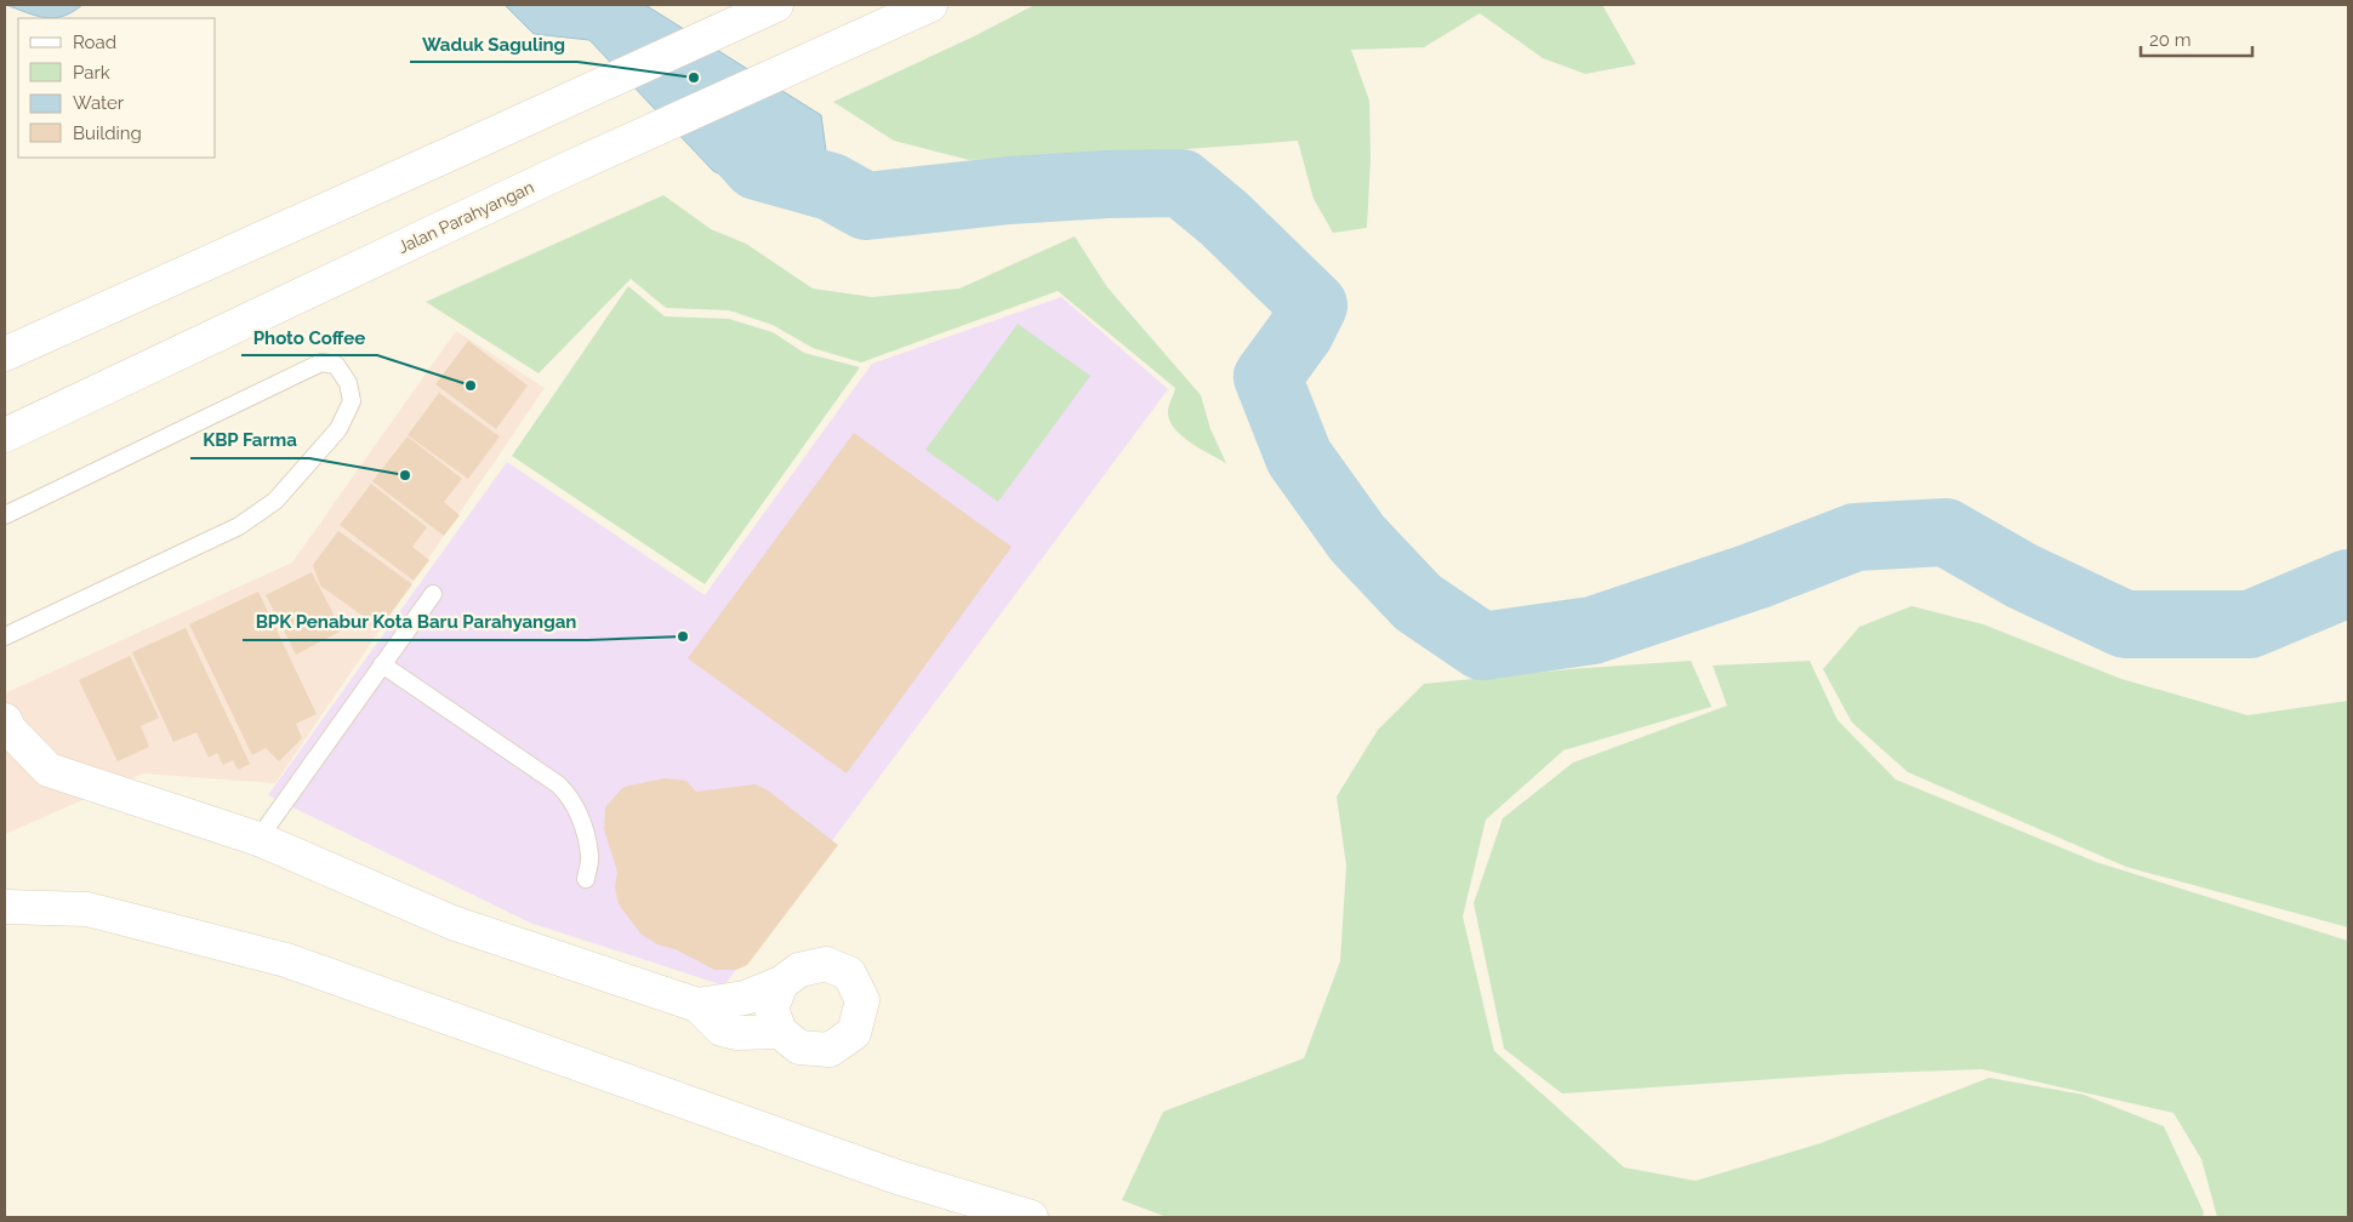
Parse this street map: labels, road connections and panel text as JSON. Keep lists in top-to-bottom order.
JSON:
{
  "streets": {
    "street": ["Jalan Parahyangan"]
  },
  "places": [
    "Waduk Saguling",
    "Photo Coffee",
    "KBP Farma",
    "BPK Penabur Kota Baru Parahyangan"
  ],
  "legend": [
    "Road",
    "Park",
    "Water",
    "Building"
  ],
  "scale_bar": "20 m"
}
